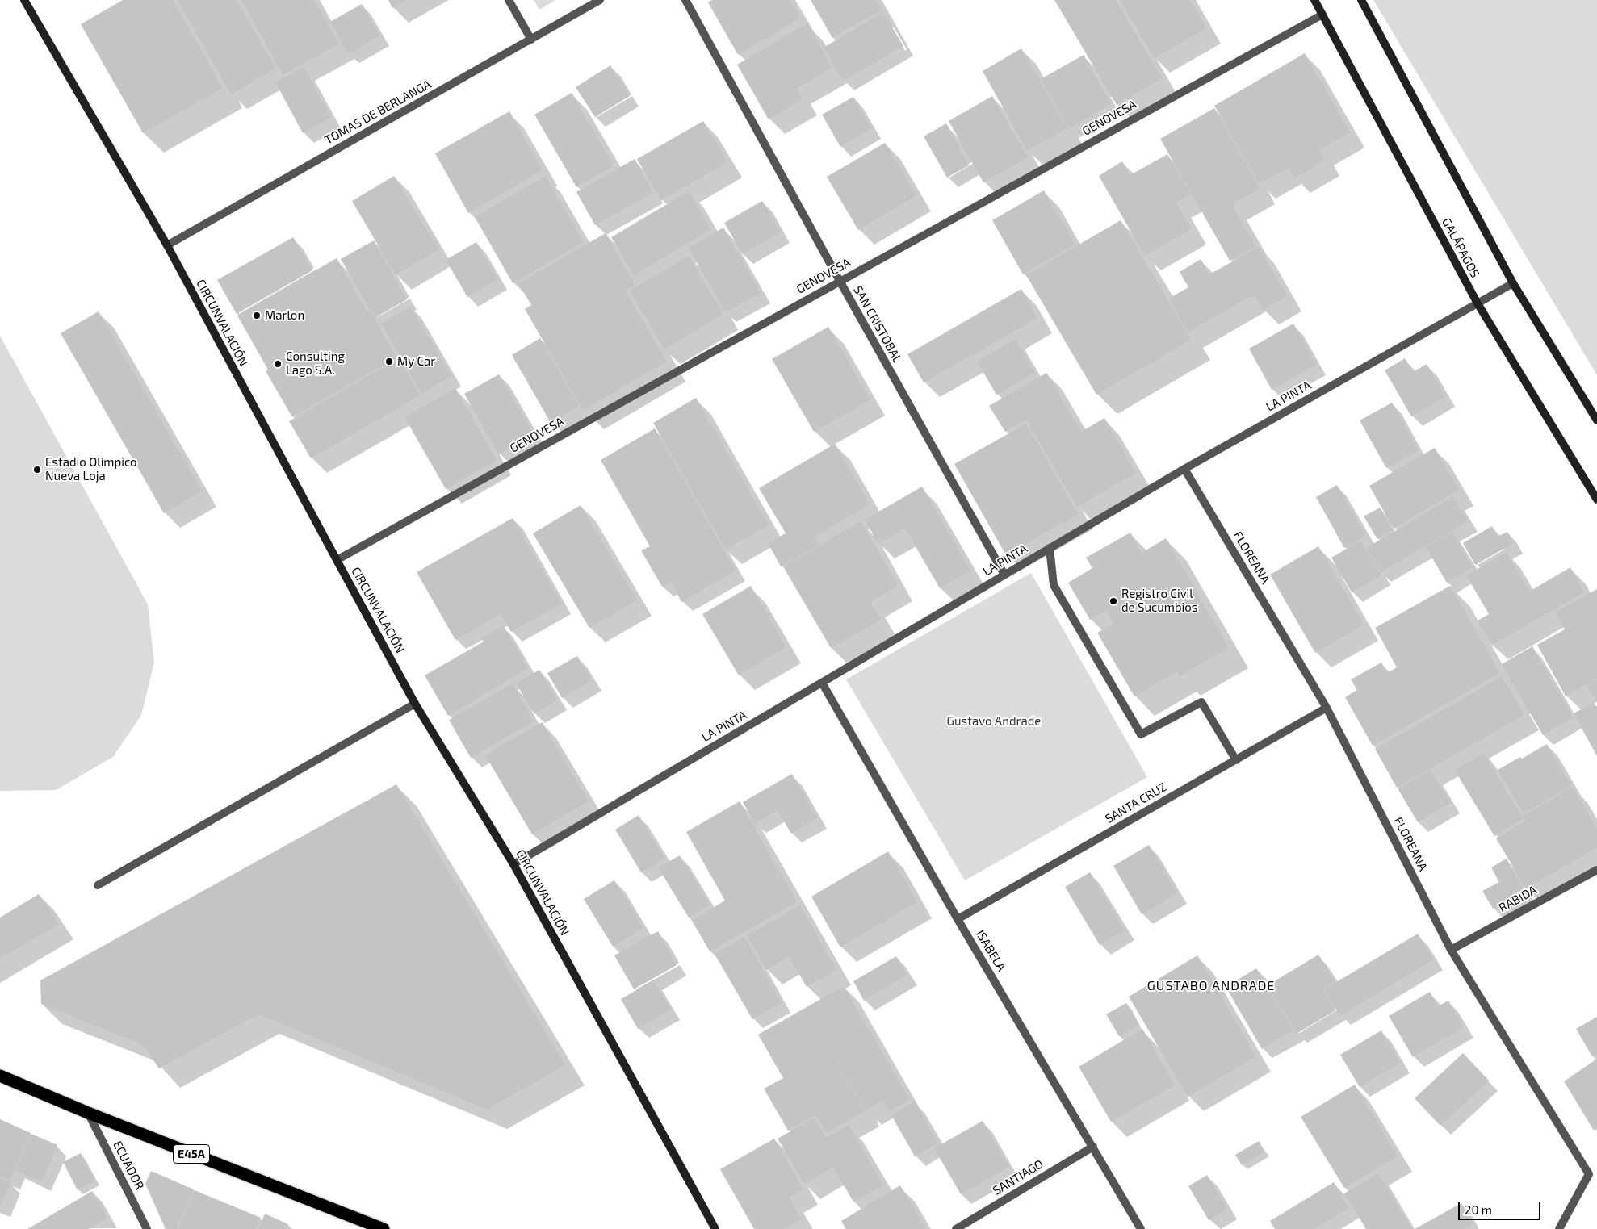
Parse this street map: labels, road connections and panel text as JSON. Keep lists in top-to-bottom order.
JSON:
{
  "streets": {
    "highway": ["E45A"],
    "main road": ["GALÁPAGOS", "CIRCUNVALACIÓN"],
    "street": [
      "TOMAS DE BERLANGA",
      "GENOVESA",
      "SAN CRISTOBAL",
      "LA PINTA",
      "FLOREANA",
      "SANTA CRUZ",
      "RABIDA",
      "ISABELA",
      "ECUADOR",
      "SANTIAGO"
    ]
  },
  "crossings": [
    ["TOMAS DE BERLANGA", "CIRCUNVALACIÓN"],
    ["GENOVESA", "GALÁPAGOS"],
    ["GENOVESA", "CIRCUNVALACIÓN"],
    ["GENOVESA", "SAN CRISTOBAL"],
    ["GALÁPAGOS", "LA PINTA"],
    ["CIRCUNVALACIÓN", "LA PINTA"],
    ["SAN CRISTOBAL", "LA PINTA"],
    ["LA PINTA", "FLOREANA"],
    ["LA PINTA", "ISABELA"],
    ["FLOREANA", "SANTA CRUZ"],
    ["FLOREANA", "RABIDA"],
    ["SANTA CRUZ", "ISABELA"],
    ["ISABELA", "SANTIAGO"],
    ["E45A", "ECUADOR"]
  ],
  "districts": ["GUSTABO ANDRADE"],
  "parks": ["Gustavo Andrade"],
  "places": [
    "Marlon",
    "My Car",
    "Consulting Lago S.A.",
    "Estadio Olimpico Nueva Loja",
    "Registro Civil de Sucumbios"
  ],
  "scale_bar": "20 m"
}
